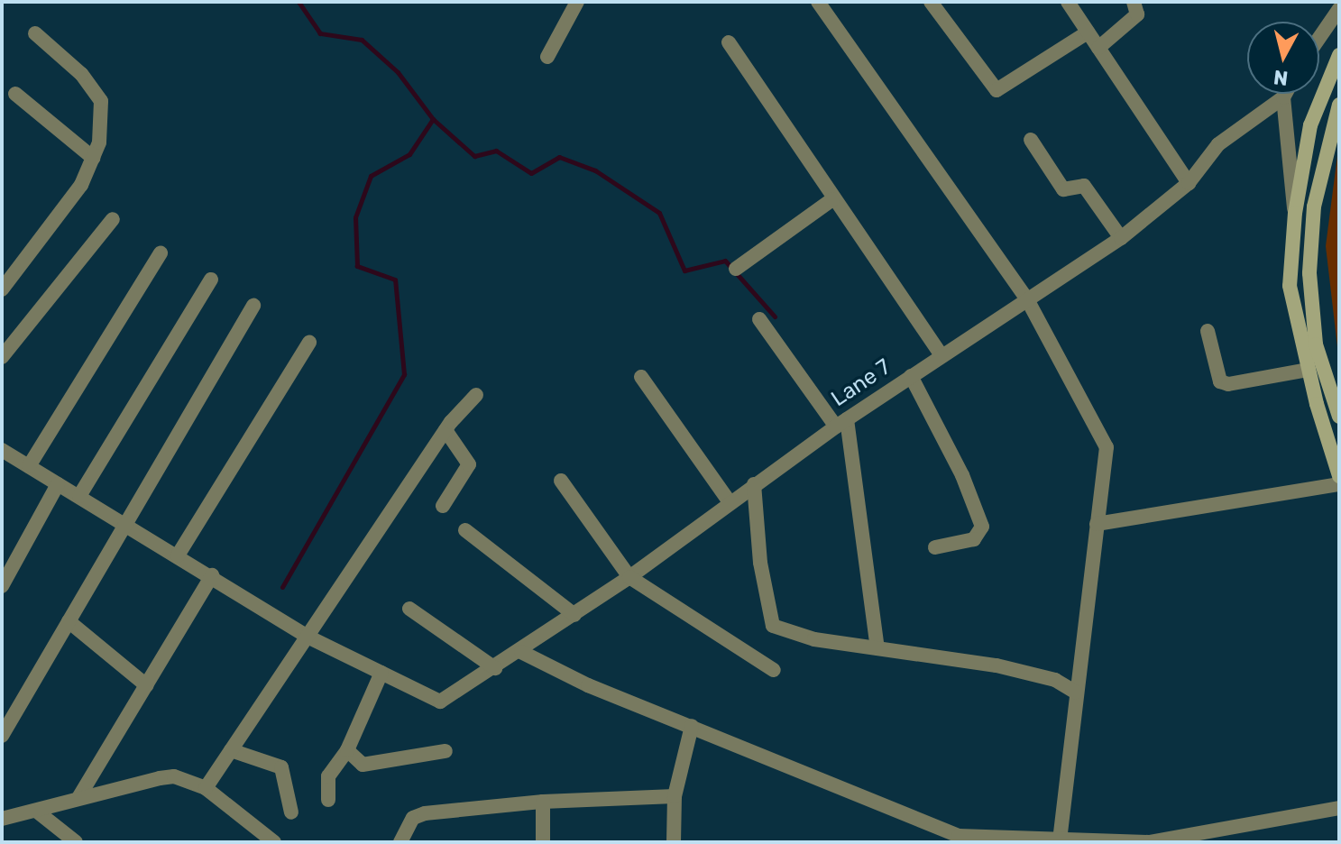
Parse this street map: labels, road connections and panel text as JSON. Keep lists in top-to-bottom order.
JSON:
{
  "streets": {
    "street": ["Lane 7"]
  },
  "north": "bottom"
}
